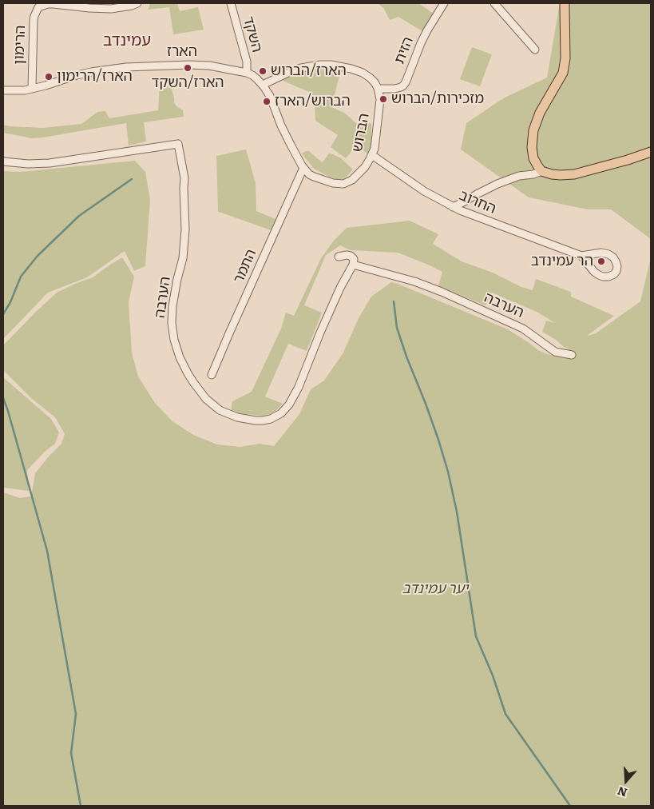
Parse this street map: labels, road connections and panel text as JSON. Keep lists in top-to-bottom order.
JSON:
{
  "streets": {
    "street": [
      "השקד",
      "הרימון",
      "הזית",
      "הארז",
      "הברוש",
      "החרוב",
      "התמר",
      "הערבה"
    ]
  },
  "crossings": [
    ["השקד", "הארז"],
    ["הרימון", "הארז"],
    ["הזית", "הארז"],
    ["הזית", "הברוש"],
    ["הזית", "החרוב"],
    ["הזית", "התמר"],
    ["הארז", "הברוש"],
    ["הארז", "החרוב"],
    ["הארז", "התמר"],
    ["הברוש", "החרוב"],
    ["הברוש", "התמר"],
    ["החרוב", "התמר"]
  ],
  "districts": ["עמינדב"],
  "parks": ["יער עמינדב"],
  "places": [
    "הארז/השקד",
    "הארז/הברוש",
    "הארז/הרימון",
    "מזכירות/הברוש",
    "הברוש/הארז",
    "הר עמינדב"
  ],
  "north": "bottom"
}
